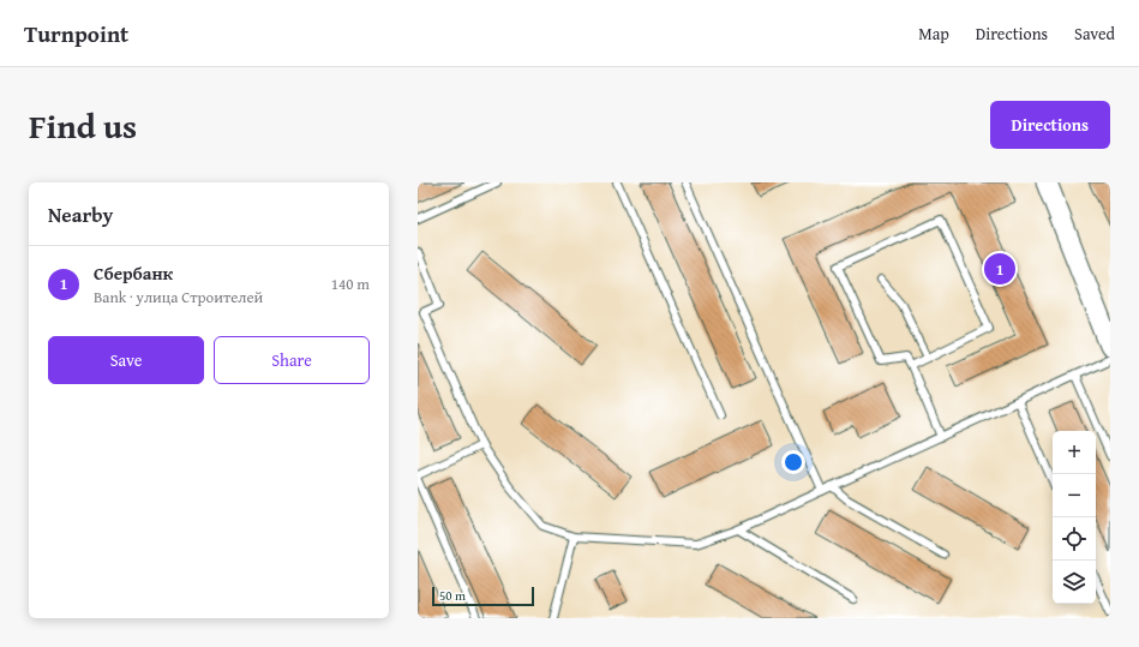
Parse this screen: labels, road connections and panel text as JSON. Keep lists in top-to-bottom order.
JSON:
{
  "scale_bar": "50 m",
  "page": {
    "header": "Turnpoint",
    "nav": ["Map", "Directions", "Saved"],
    "title": "Find us",
    "buttons": [
      "Directions",
      ["Save", "Share"]
    ],
    "heading": "Nearby",
    "list": [
      {
        "mark": "1",
        "name": "Сбербанк",
        "note": "Bank · улица Строителей",
        "value": "140 m"
      }
    ],
    "pins": "1",
    "map_buttons": ["+", "−"],
    "scale": "50 m"
  }
}
